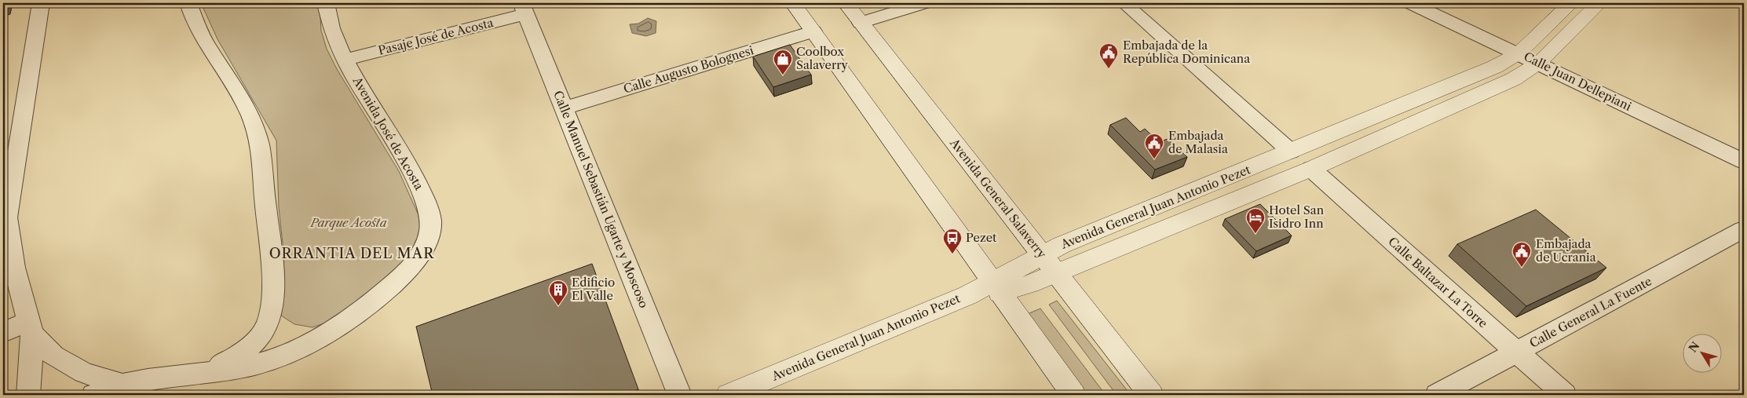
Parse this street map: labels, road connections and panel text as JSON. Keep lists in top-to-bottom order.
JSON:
{
  "streets": {
    "street": [
      "Pasaje José de Acosta",
      "Calle Augusto Bolognesi",
      "Calle Juan Dellepiani",
      "Avenida José de Acosta",
      "Avenida General Salaverry",
      "Calle Manuel Sebastián Ugarte y Moscoso",
      "Avenida General Juan Antonio Pezet",
      "Calle Baltazar La Torre",
      "Calle General La Fuente"
    ]
  },
  "crossings": [
    ["Pasaje José de Acosta", "Avenida José de Acosta"],
    ["Pasaje José de Acosta", "Calle Manuel Sebastián Ugarte y Moscoso"],
    ["Calle Augusto Bolognesi", "Calle Manuel Sebastián Ugarte y Moscoso"],
    ["Calle Juan Dellepiani", "Avenida General Juan Antonio Pezet"],
    ["Avenida General Salaverry", "Avenida General Juan Antonio Pezet"],
    ["Avenida General Juan Antonio Pezet", "Calle Baltazar La Torre"],
    ["Calle Baltazar La Torre", "Calle General La Fuente"]
  ],
  "districts": ["ORRANTIA DEL MAR"],
  "parks": ["Parque Acosta"],
  "places": {
    "public building": ["Embajada de la República Dominicana", "Embajada de Malasia", "Embajada de Ucrania"],
    "shop": ["Coolbox Salaverry"],
    "hotel": ["Hotel San Isidro Inn"],
    "bus stop": ["Pezet"],
    "building": ["Edificio El Valle"]
  },
  "north": "top left"
}
